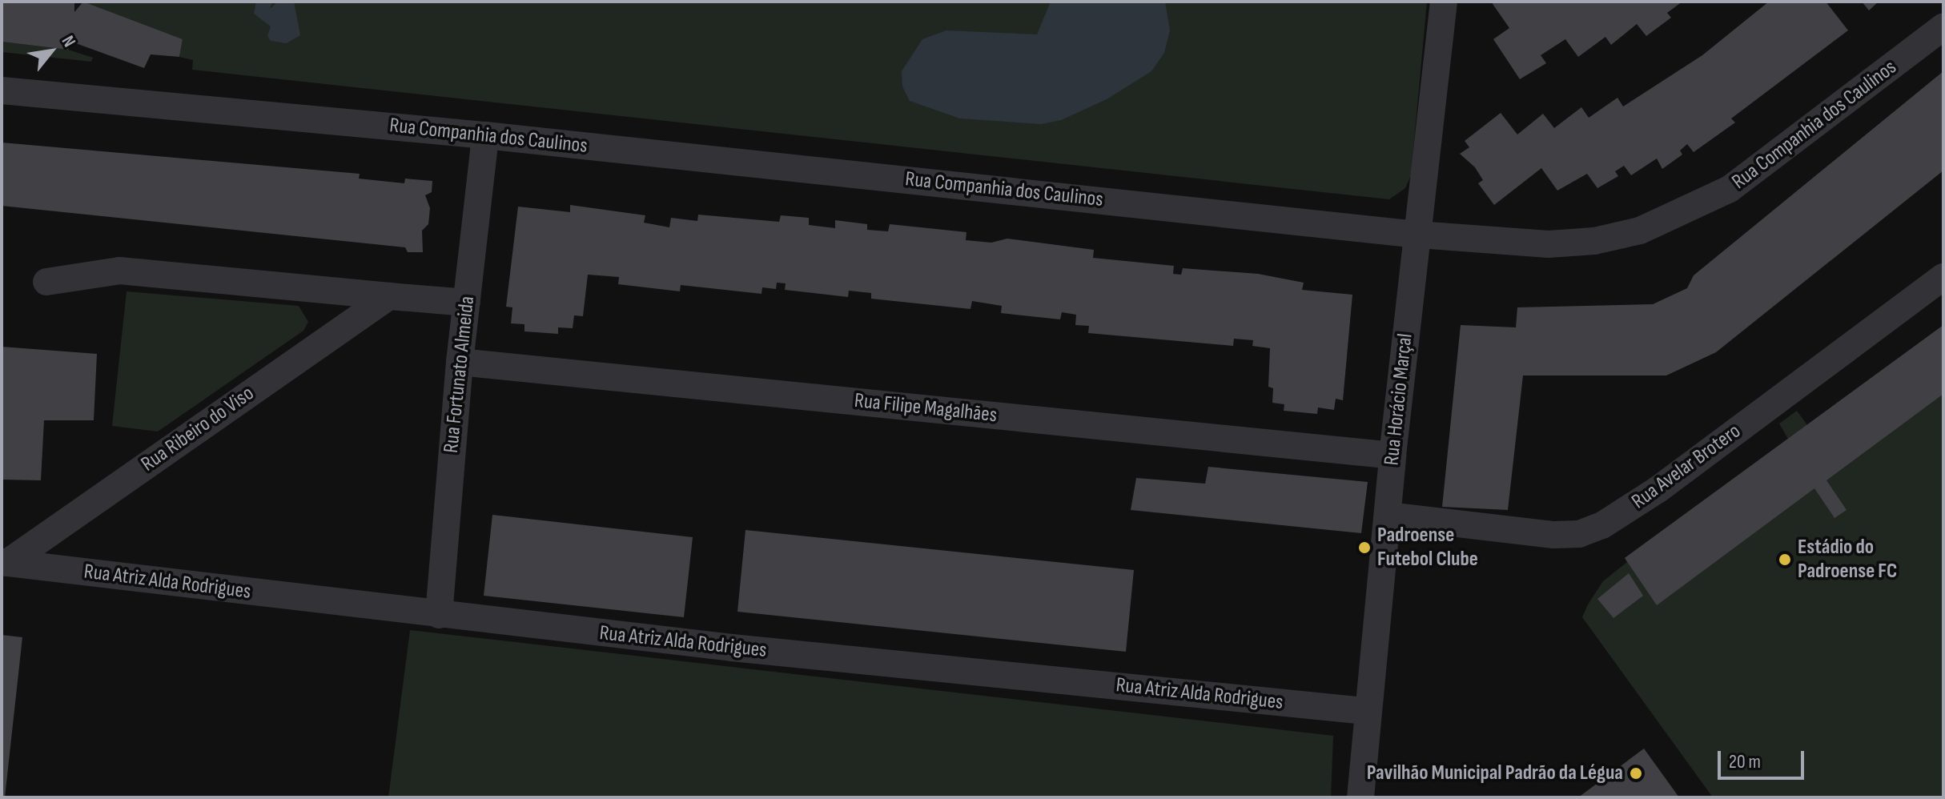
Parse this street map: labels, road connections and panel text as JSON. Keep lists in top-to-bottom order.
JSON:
{
  "streets": {
    "street": [
      "Rua Companhia dos Caulinos",
      "Rua Fortunato Almeida",
      "Rua Horácio Marçal",
      "Rua Filipe Magalhães",
      "Rua Ribeiro do Viso",
      "Rua Avelar Brotero",
      "Rua Atriz Alda Rodrigues"
    ]
  },
  "crossings": [
    ["Rua Companhia dos Caulinos", "Rua Fortunato Almeida"],
    ["Rua Companhia dos Caulinos", "Rua Horácio Marçal"],
    ["Rua Fortunato Almeida", "Rua Filipe Magalhães"],
    ["Rua Fortunato Almeida", "Rua Atriz Alda Rodrigues"],
    ["Rua Horácio Marçal", "Rua Filipe Magalhães"],
    ["Rua Horácio Marçal", "Rua Avelar Brotero"],
    ["Rua Horácio Marçal", "Rua Atriz Alda Rodrigues"],
    ["Rua Ribeiro do Viso", "Rua Atriz Alda Rodrigues"]
  ],
  "places": ["Padroense Futebol Clube", "Estádio do Padroense FC", "Pavilhão Municipal Padrão da Légua"],
  "scale_bar": "20 m",
  "north": "top right"
}
